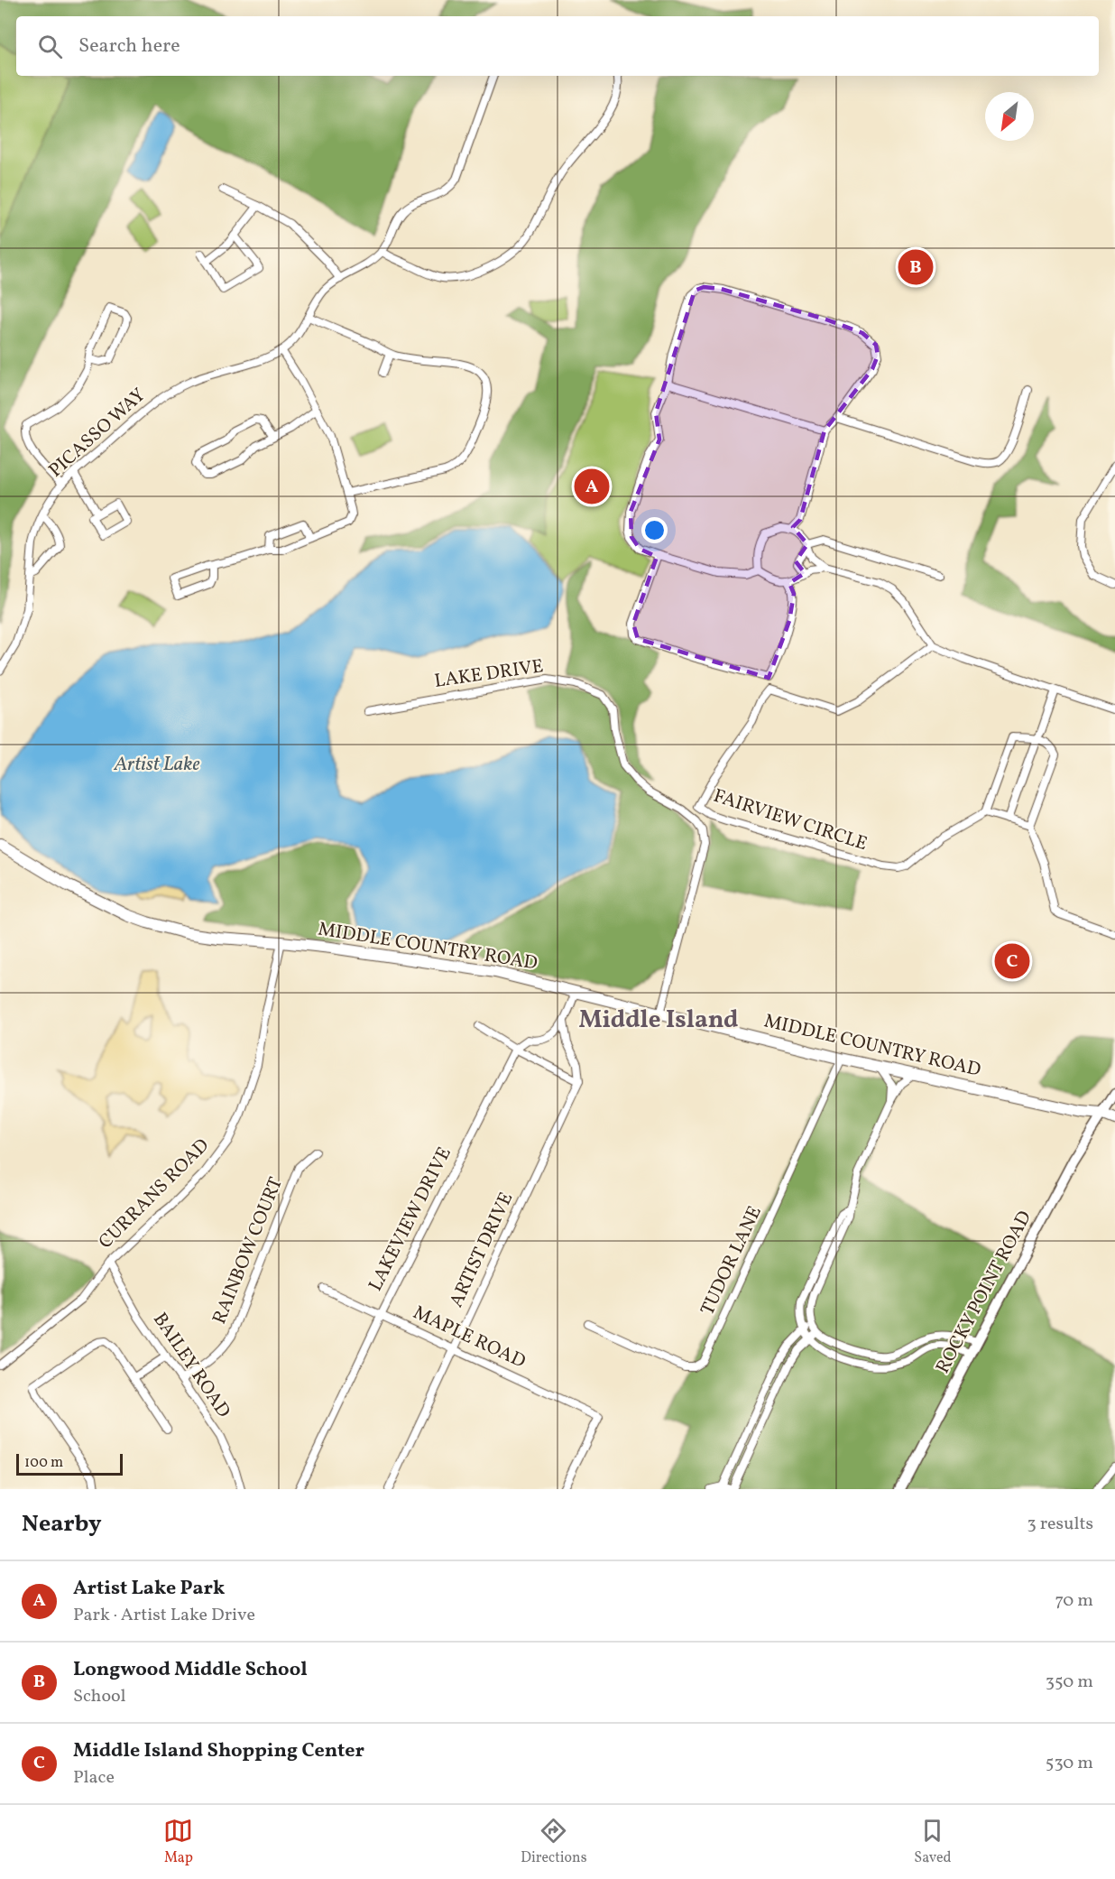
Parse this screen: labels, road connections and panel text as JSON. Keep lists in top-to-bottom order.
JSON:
{
  "streets": {
    "main road": ["MIDDLE COUNTRY ROAD", "ROCKY POINT ROAD"],
    "street": [
      "PICASSO WAY",
      "LAKE DRIVE",
      "FAIRVIEW CIRCLE",
      "CURRANS ROAD",
      "LAKEVIEW DRIVE",
      "ARTIST DRIVE",
      "RAINBOW COURT",
      "TUDOR LANE",
      "MAPLE ROAD",
      "BAILEY ROAD"
    ]
  },
  "crossings": [
    ["LAKE DRIVE", "MIDDLE COUNTRY ROAD"],
    ["MIDDLE COUNTRY ROAD", "CURRANS ROAD"],
    ["MIDDLE COUNTRY ROAD", "TUDOR LANE"],
    ["MIDDLE COUNTRY ROAD", "ROCKY POINT ROAD"],
    ["CURRANS ROAD", "BAILEY ROAD"],
    ["LAKEVIEW DRIVE", "MAPLE ROAD"],
    ["ARTIST DRIVE", "MAPLE ROAD"],
    ["RAINBOW COURT", "BAILEY ROAD"]
  ],
  "districts": ["Middle Island"],
  "water": ["Artist Lake"],
  "scale_bar": "100 m",
  "north": "bottom left",
  "page": {
    "search": "Search here",
    "pins": ["B", "A", "C"],
    "scale": "100 m",
    "heading": ["Nearby", "3 results"],
    "list": [
      {
        "mark": "A",
        "name": "Artist Lake Park",
        "note": "Park · Artist Lake Drive",
        "value": "70 m"
      },
      {
        "mark": "B",
        "name": "Longwood Middle School",
        "note": "School",
        "value": "350 m"
      },
      {
        "mark": "C",
        "name": "Middle Island Shopping Center",
        "note": "Place",
        "value": "530 m"
      }
    ],
    "nav": ["Map", "Directions", "Saved"]
  }
}
